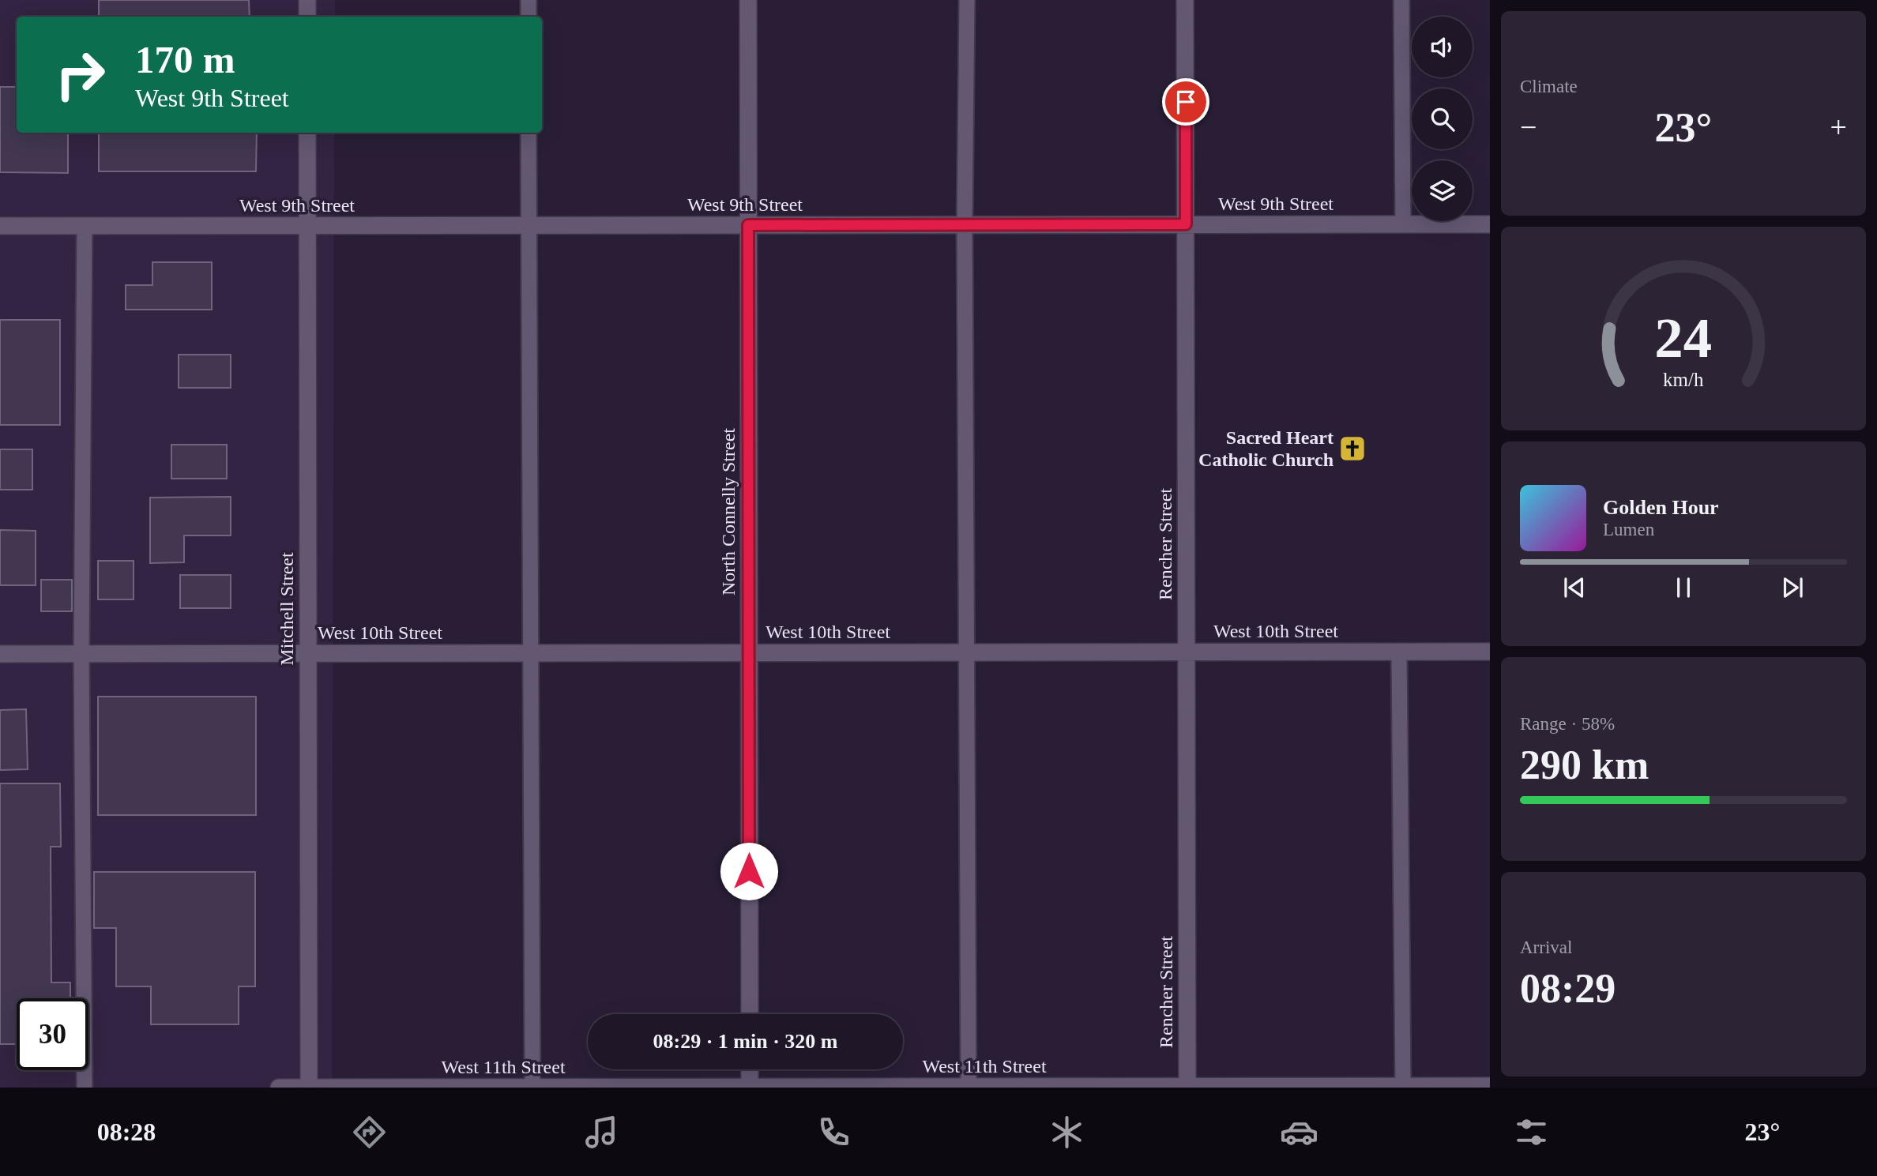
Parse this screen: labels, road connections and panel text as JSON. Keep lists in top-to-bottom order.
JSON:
{
  "streets": {
    "street": [
      "West 9th Street",
      "North Connelly Street",
      "Rencher Street",
      "Mitchell Street",
      "West 10th Street",
      "West 11th Street"
    ]
  },
  "crossings": [
    ["West 9th Street", "North Connelly Street"],
    ["West 9th Street", "Rencher Street"],
    ["West 9th Street", "Mitchell Street"],
    ["North Connelly Street", "West 10th Street"],
    ["Rencher Street", "West 10th Street"],
    ["Rencher Street", "West 11th Street"],
    ["Mitchell Street", "West 10th Street"],
    ["Mitchell Street", "West 11th Street"]
  ],
  "places": {
    "church": ["Sacred Heart Catholic Church"]
  },
  "page": {
    "tile": [
      "Climate",
      ["Range · 58%", "290 km"],
      ["Arrival", "08:29"]
    ],
    "turn": ["170 m", "West 9th Street"],
    "heat": ["−", "23°", "+"],
    "song": ["Golden Hour", "Lumen"],
    "limit": "30",
    "trip": "08:29 · 1 min · 320 m",
    "tabs": ["08:28", "23°"],
    "gauge": ["24", "km/h"]
  }
}
